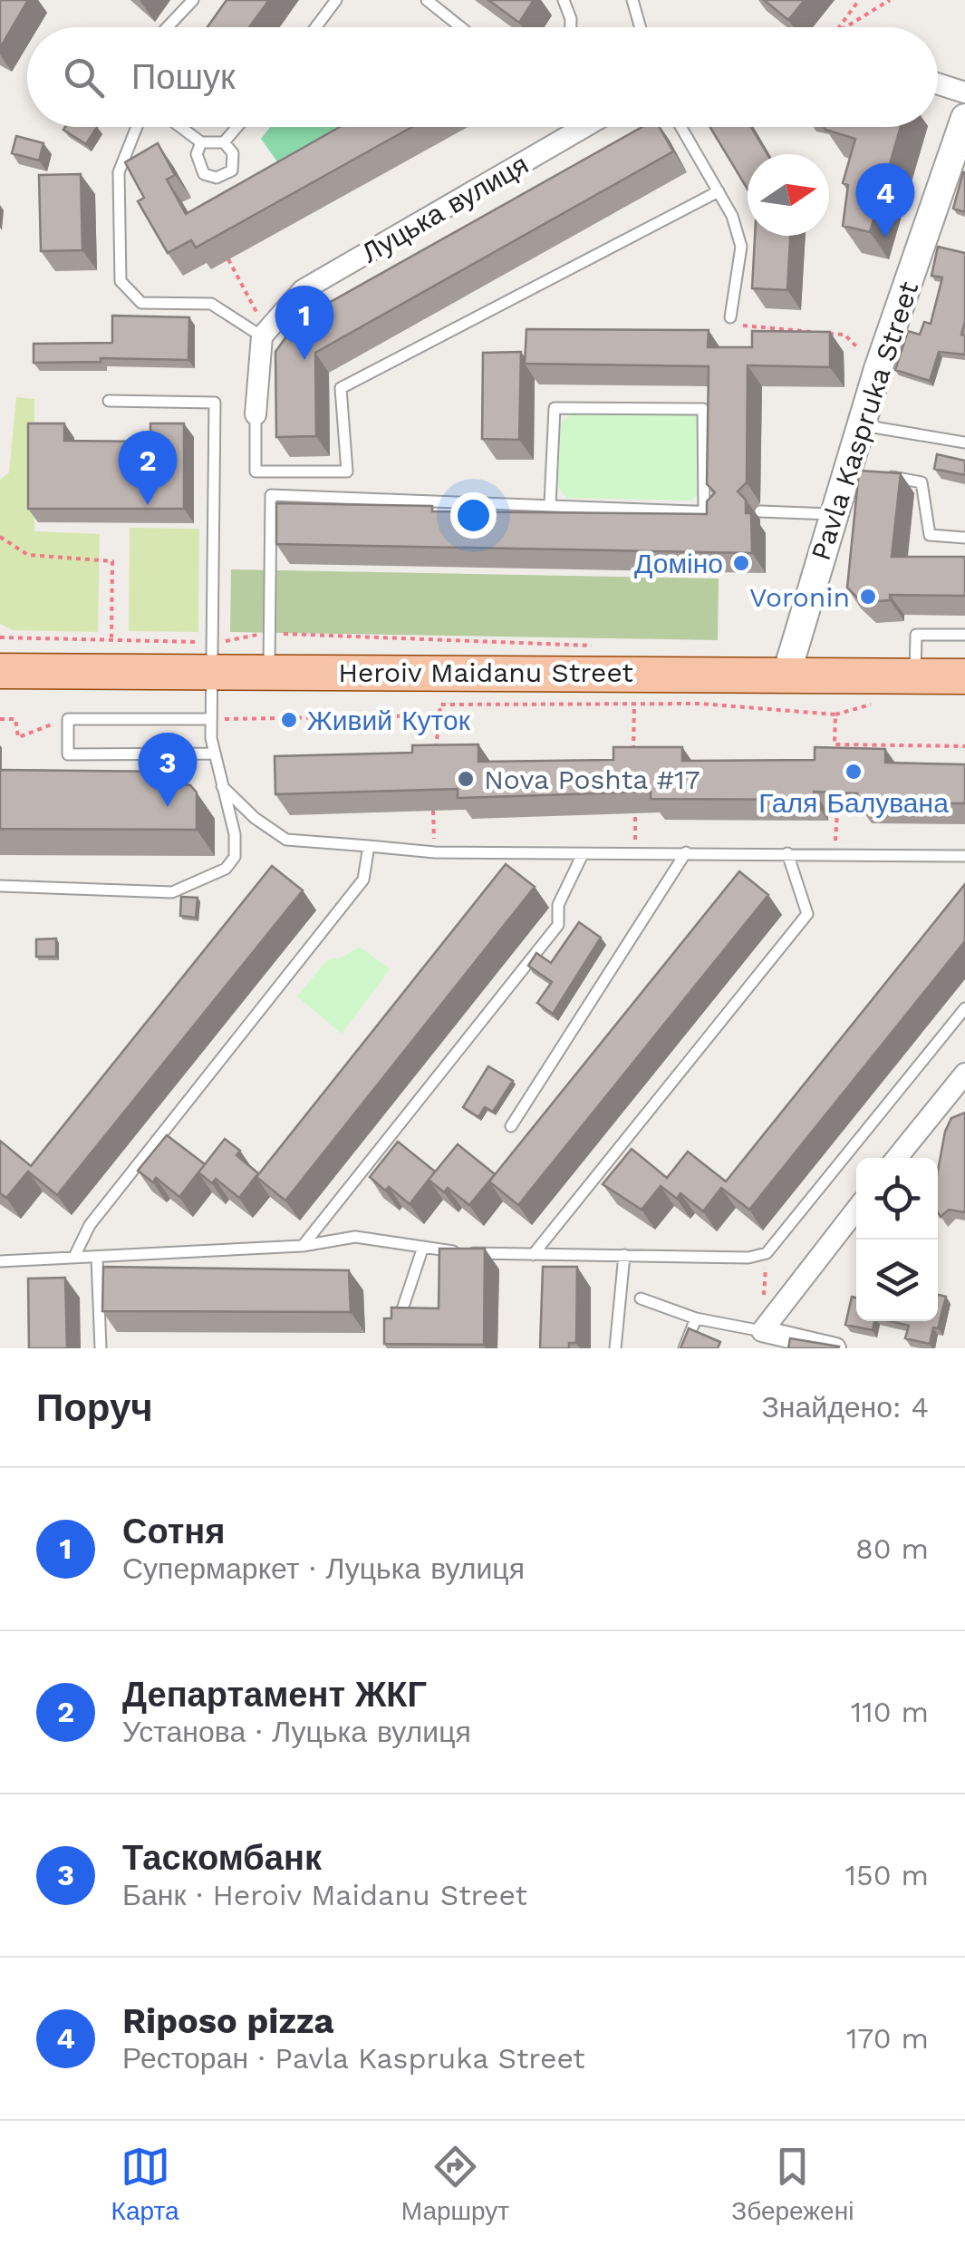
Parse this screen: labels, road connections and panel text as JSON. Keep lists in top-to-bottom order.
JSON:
{
  "streets": {
    "main road": ["Heroiv Maidanu Street"],
    "street": ["Луцька вулиця", "Pavla Kaspruka Street"]
  },
  "crossings": [
    ["Pavla Kaspruka Street", "Heroiv Maidanu Street"]
  ],
  "places": [
    "Доміно",
    "Voronin",
    "Живий Куток",
    "Галя Балувана",
    "Nova Poshta #17"
  ],
  "north": "right",
  "page": {
    "search": "Пошук",
    "pins": [
      "4",
      "1",
      "2",
      "3"
    ],
    "heading": ["Поруч", "Знайдено: 4"],
    "list": [
      {
        "mark": "1",
        "name": "Сотня",
        "note": "Супермаркет · Луцька вулиця",
        "value": "80 m"
      },
      {
        "mark": "2",
        "name": "Департамент ЖКГ",
        "note": "Установа · Луцька вулиця",
        "value": "110 m"
      },
      {
        "mark": "3",
        "name": "Таскомбанк",
        "note": "Банк · Heroiv Maidanu Street",
        "value": "150 m"
      },
      {
        "mark": "4",
        "name": "Riposo pizza",
        "note": "Ресторан · Pavla Kaspruka Street",
        "value": "170 m"
      }
    ],
    "nav": ["Карта", "Маршрут", "Збережені"]
  }
}
